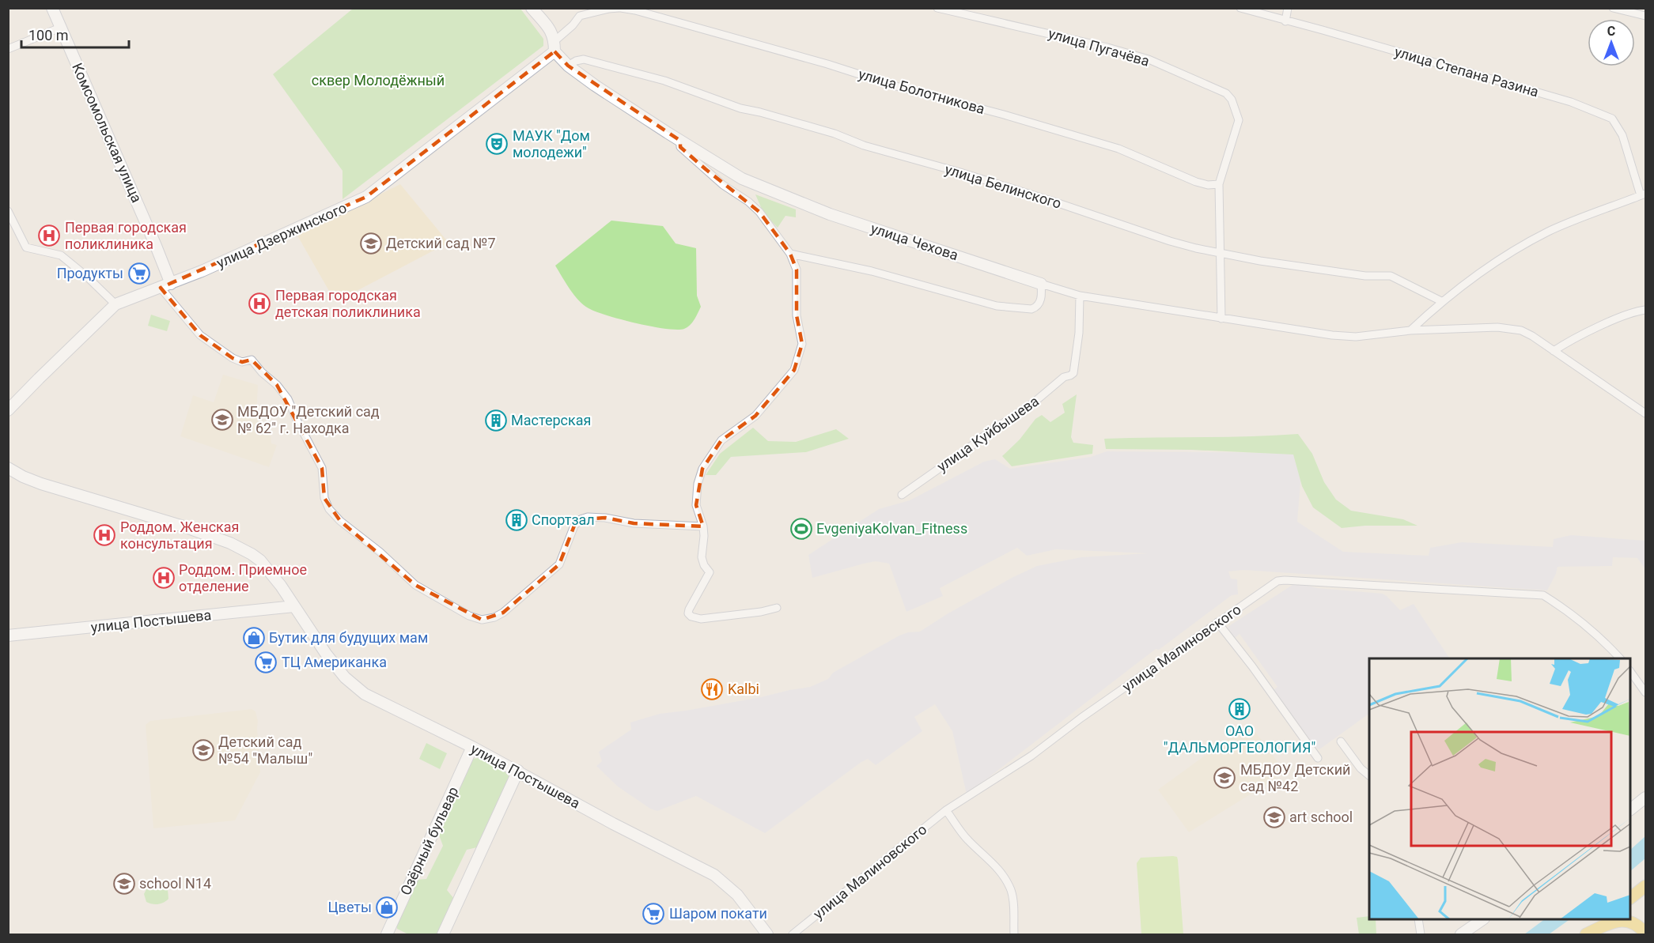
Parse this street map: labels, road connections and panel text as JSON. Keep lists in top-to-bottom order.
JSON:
{
  "streets": {
    "street": [
      "улица Пугачёва",
      "улица Степана Разина",
      "улица Болотникова",
      "Комсомольская улица",
      "улица Белинского",
      "улица Дзержинского",
      "улица Чехова",
      "улица Куйбышева",
      "улица Постышева",
      "улица Малиновского",
      "Озёрный бульвар"
    ]
  },
  "crossings": [
    ["улица Пугачёва", "улица Болотникова"],
    ["улица Болотникова", "улица Дзержинского"],
    ["улица Болотникова", "улица Чехова"],
    ["Комсомольская улица", "улица Дзержинского"],
    ["улица Белинского", "улица Чехова"],
    ["улица Дзержинского", "улица Чехова"],
    ["улица Постышева", "Озёрный бульвар"]
  ],
  "parks": ["сквер Молодёжный"],
  "places": {
    "theatre": ["МАУК \"Дом молодежи\""],
    "hospital": [
      "Первая городская поликлиника",
      "Первая городская детская поликлиника",
      "Роддом. Женская консультация",
      "Роддом. Приемное отделение"
    ],
    "school or university": [
      "Детский сад №7",
      "МБДОУ \"Детский сад № 62\" г. Находка",
      "Детский сад №54 \"Малыш\"",
      "МБДОУ Детский сад №42",
      "art school",
      "school N14"
    ],
    "supermarket": ["Продукты", "ТЦ Американка", "Шаром покати"],
    "building": ["Мастерская", "Спортзал", "ОАО \"ДАЛЬМОРГЕОЛОГИЯ\""],
    "sports": ["EvgeniyaKolvan_Fitness"],
    "shop": ["Бутик для будущих мам", "Цветы"],
    "restaurant": ["Kalbi"]
  },
  "scale_bar": "100 m",
  "north": "top"
}
